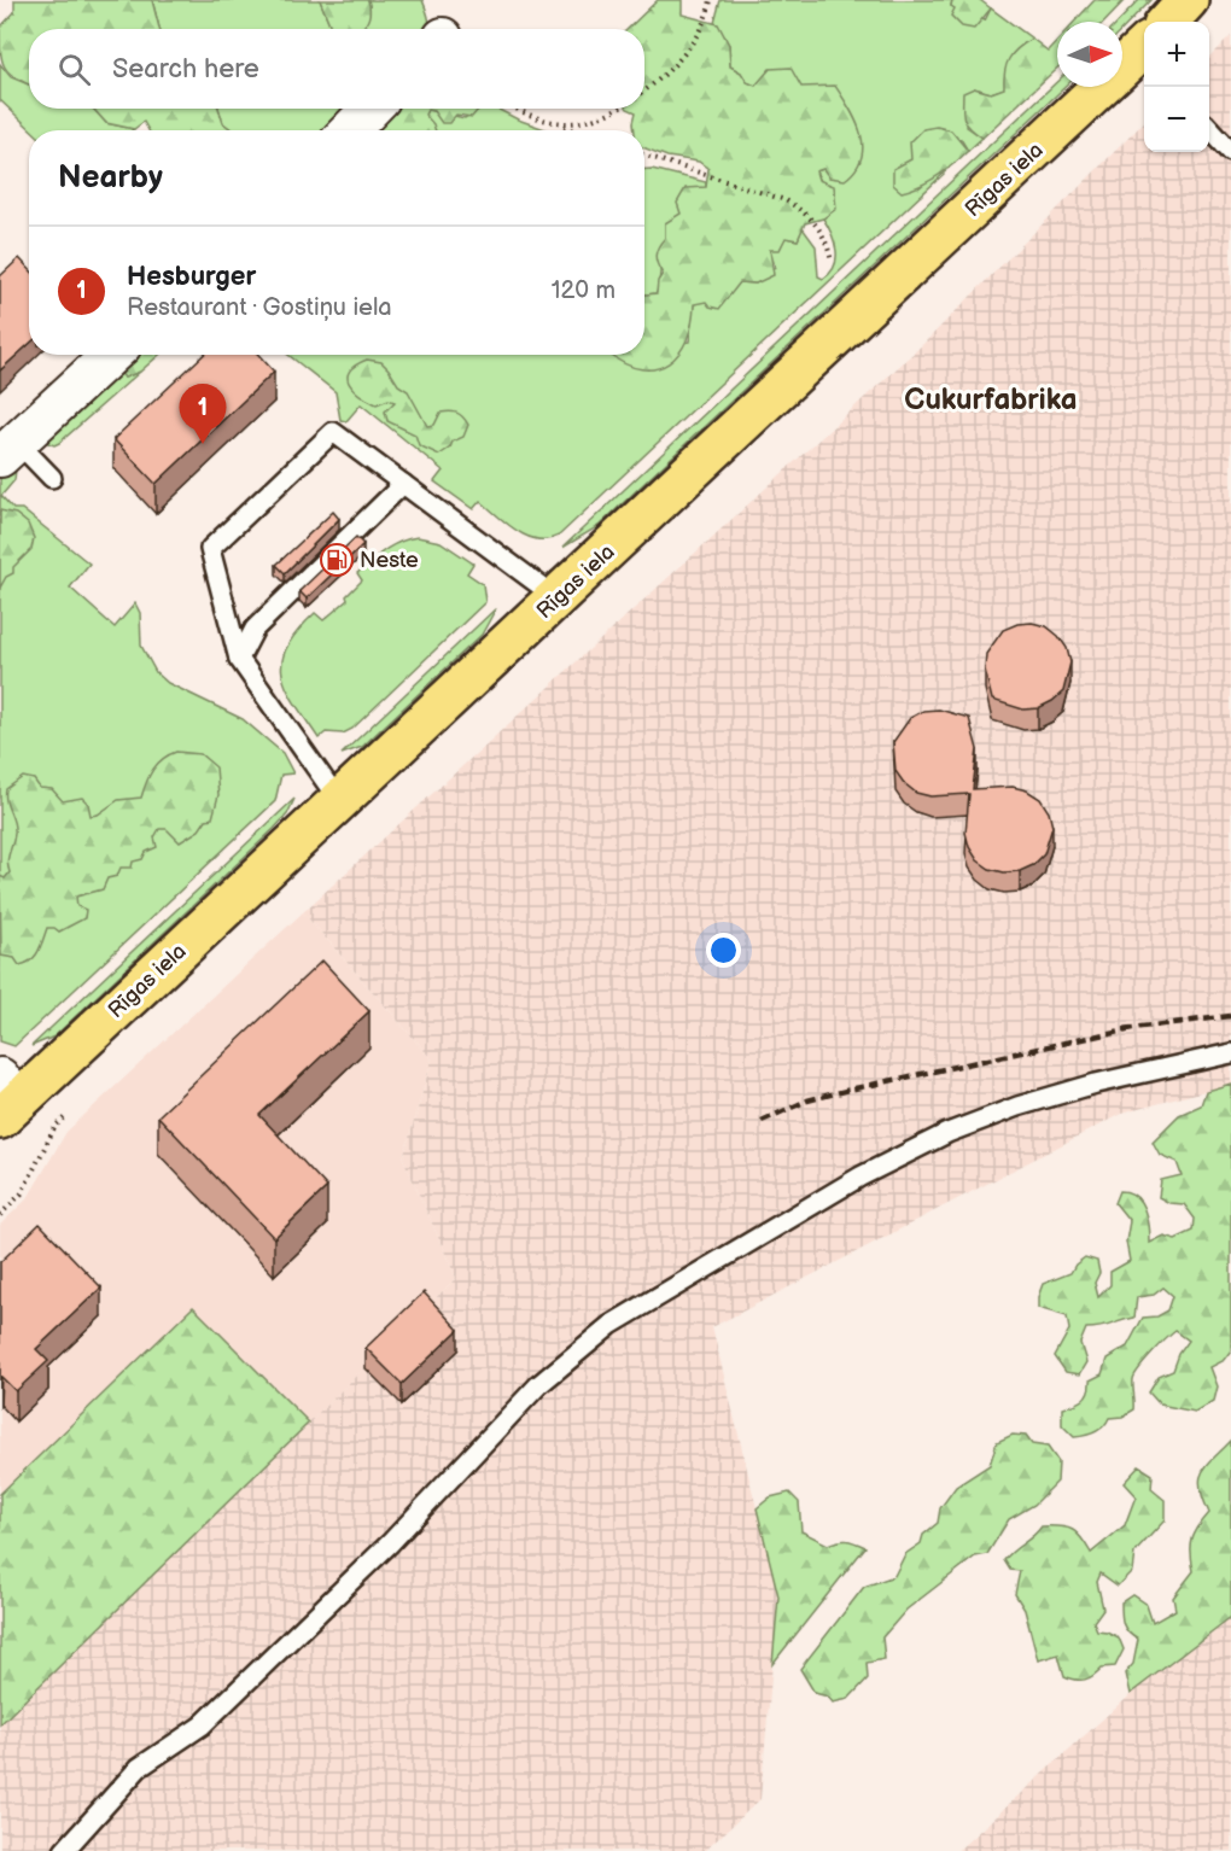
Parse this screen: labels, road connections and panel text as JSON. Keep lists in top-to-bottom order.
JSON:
{
  "streets": {
    "highway": ["Rīgas iela"]
  },
  "districts": ["Cukurfabrika"],
  "places": {
    "fuel station": ["Neste"]
  },
  "north": "right",
  "page": {
    "map_buttons": ["+", "−"],
    "search": "Search here",
    "heading": "Nearby",
    "list": [
      {
        "mark": "1",
        "name": "Hesburger",
        "note": "Restaurant · Gostiņu iela",
        "value": "120 m"
      }
    ],
    "pins": "1"
  }
}
